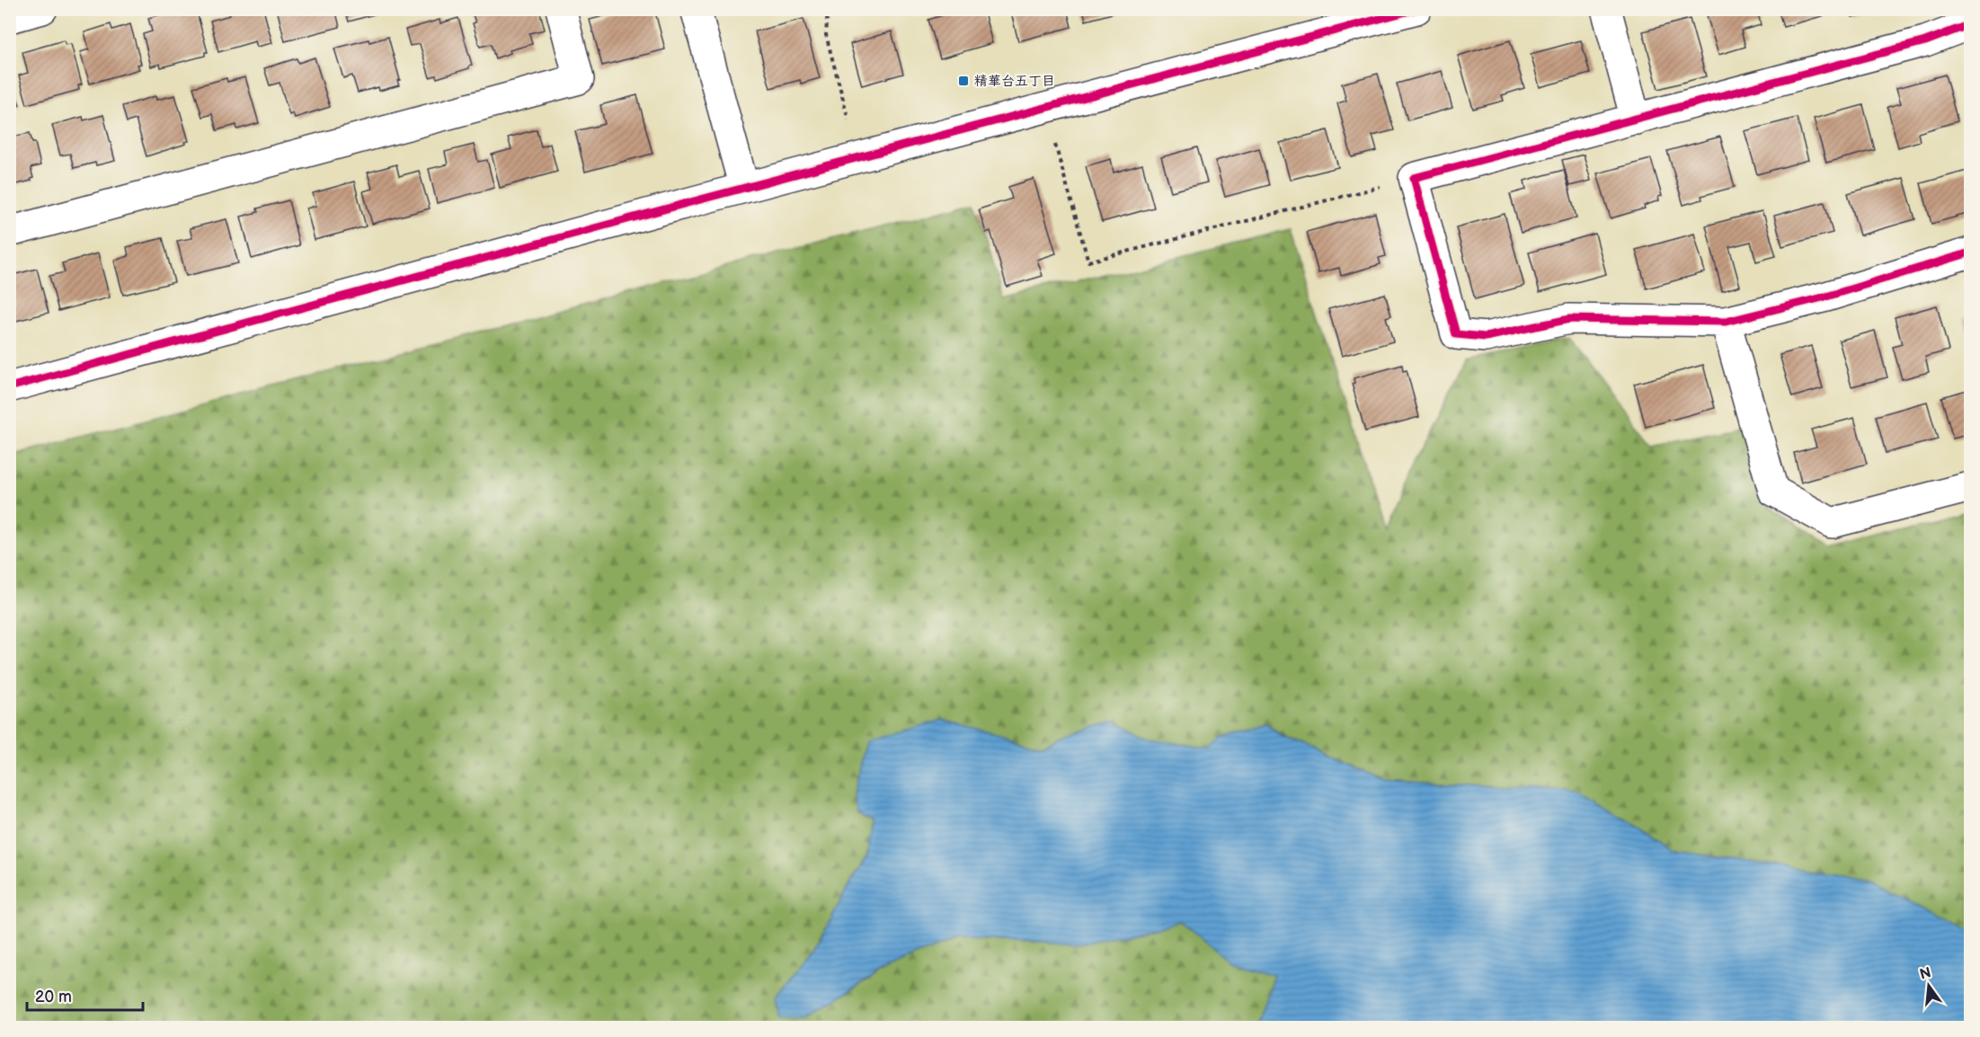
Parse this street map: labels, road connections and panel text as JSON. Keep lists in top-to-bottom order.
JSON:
{
  "places": {
    "transit": ["精華台五丁目"]
  },
  "scale_bar": "20 m",
  "north": "top"
}
